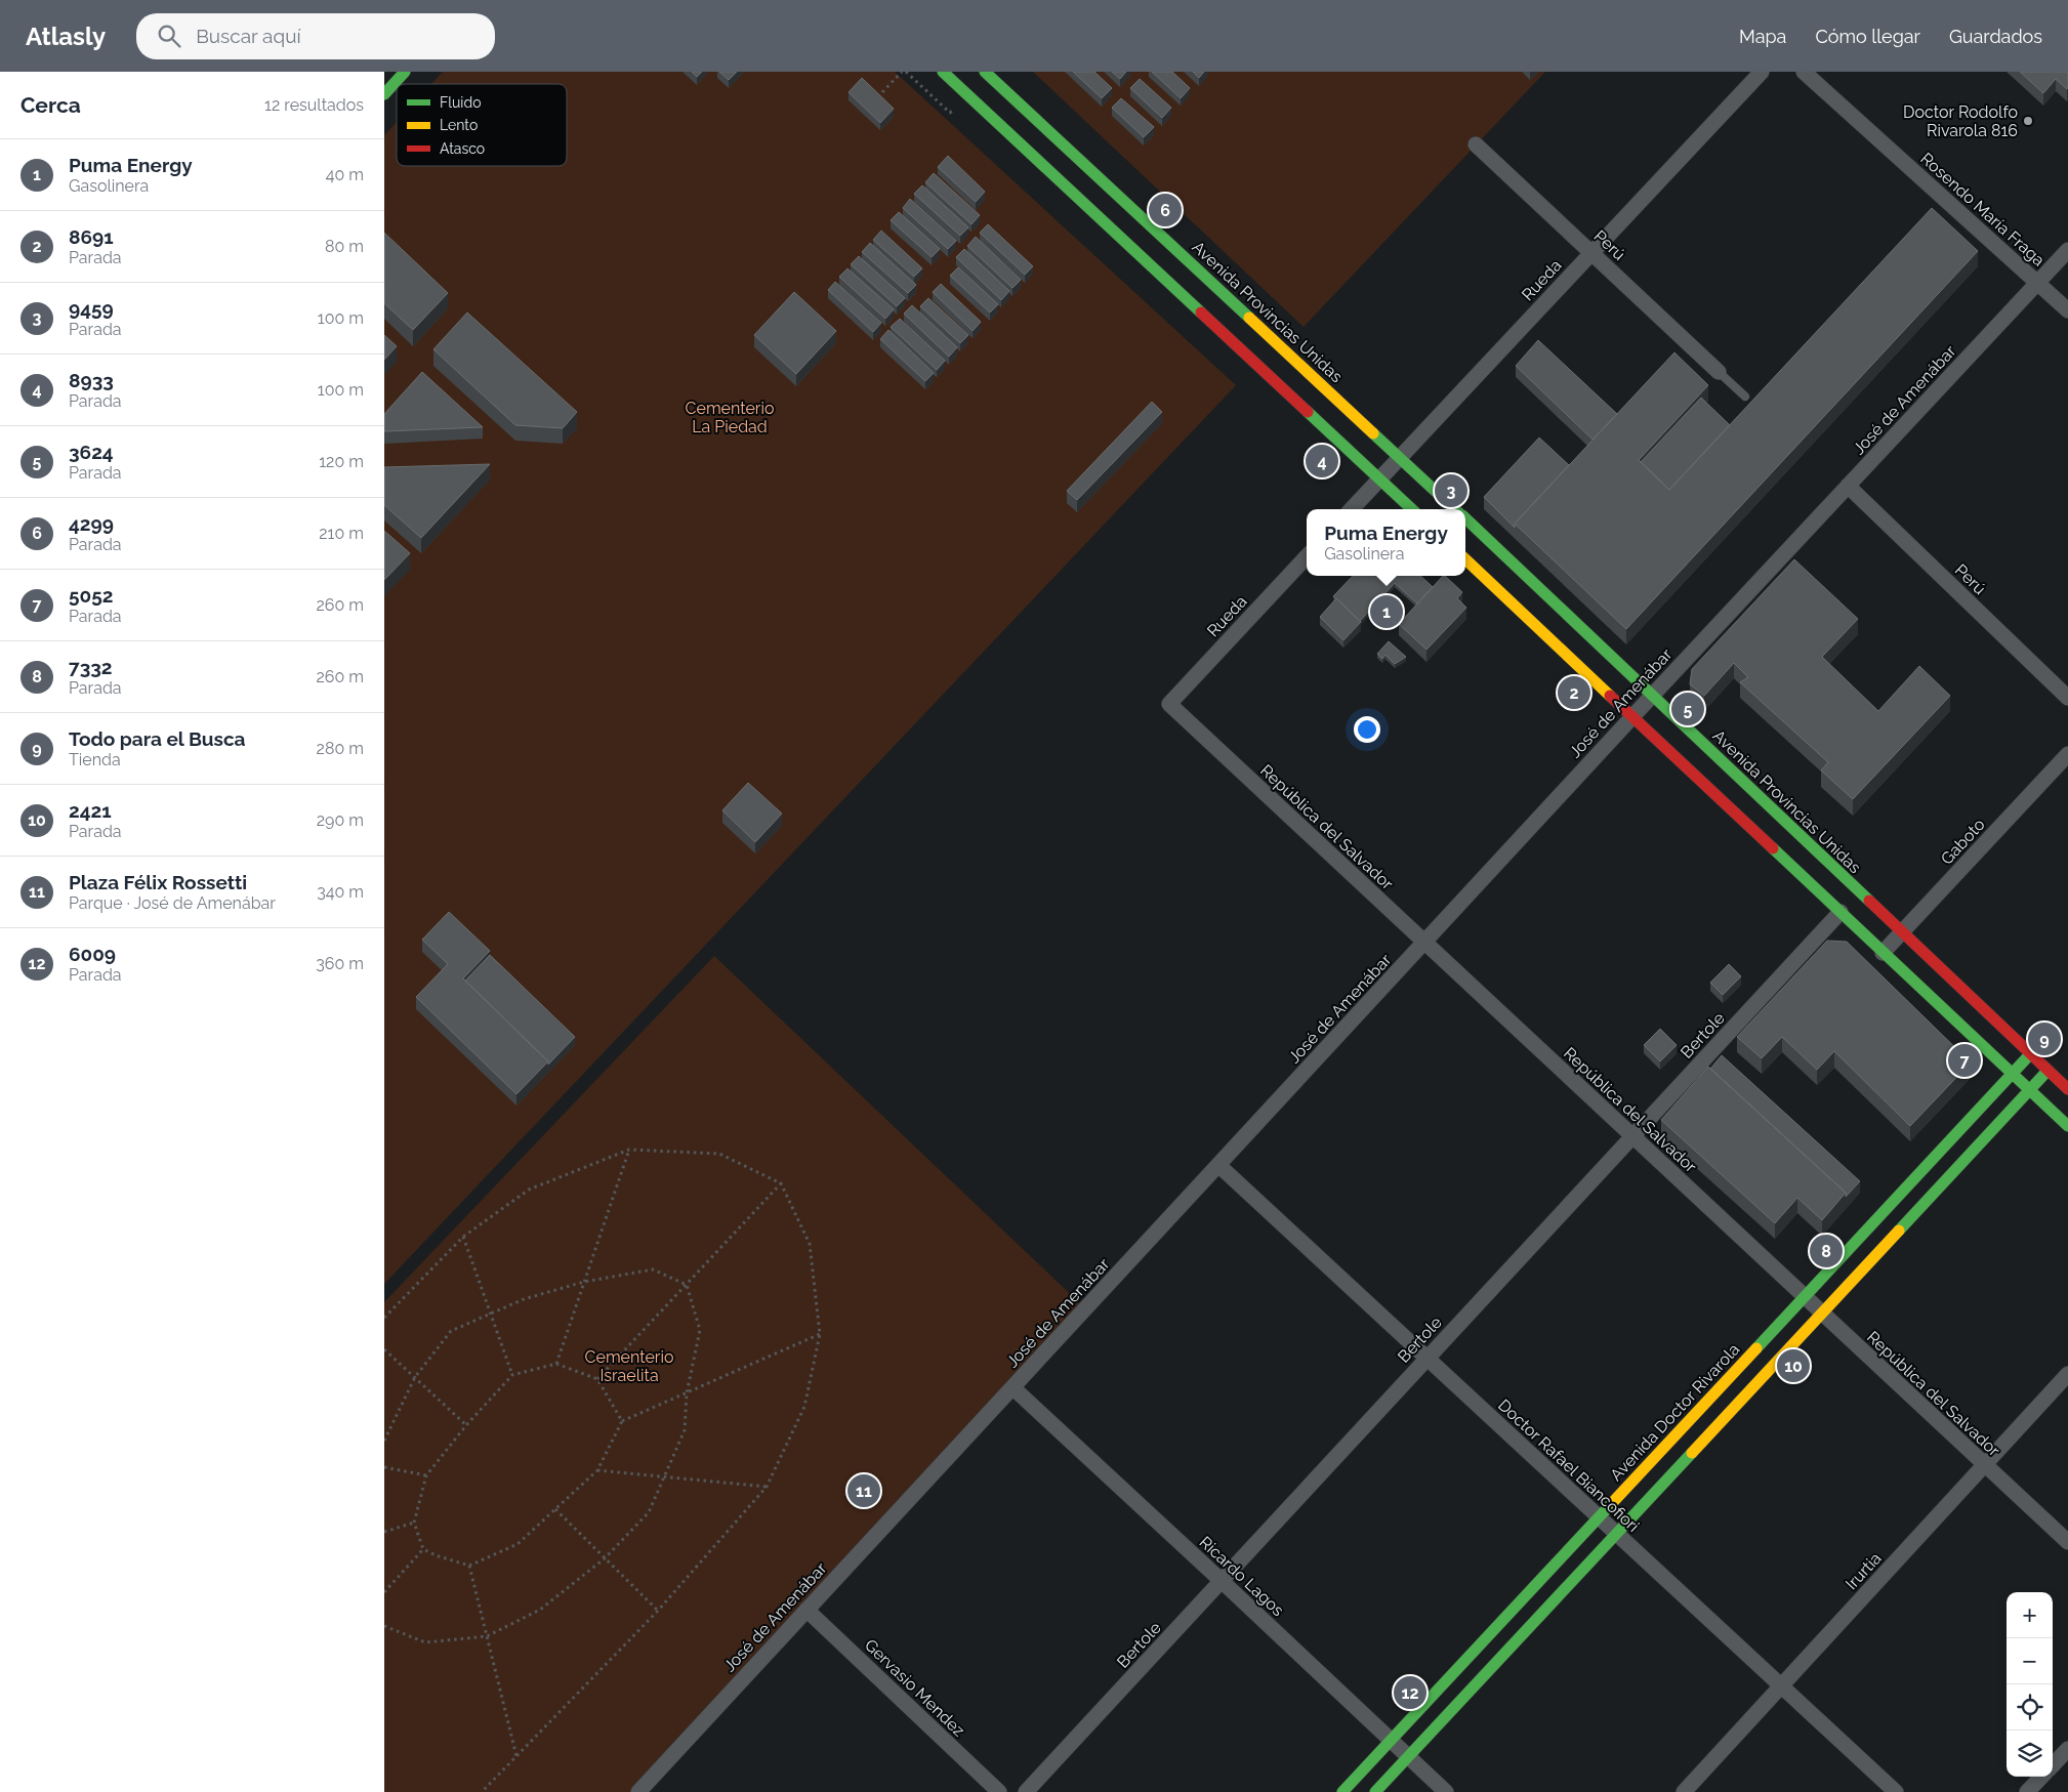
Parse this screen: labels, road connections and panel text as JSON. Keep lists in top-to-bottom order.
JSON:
{
  "streets": {
    "main road": ["Avenida Provincias Unidas", "Avenida Doctor Rivarola"],
    "street": [
      "Rosendo María Fraga",
      "Perú",
      "Rueda",
      "José de Amenábar",
      "República del Salvador",
      "Gaboto",
      "Bertole",
      "Doctor Rafael Biancofiori",
      "Irurtia",
      "Ricardo Lagos",
      "Gervasio Mendez"
    ]
  },
  "crossings": [
    ["Rosendo María Fraga", "José de Amenábar"],
    ["Perú", "Rueda"],
    ["Perú", "José de Amenábar"],
    ["Rueda", "Avenida Provincias Unidas"],
    ["Rueda", "República del Salvador"],
    ["Avenida Provincias Unidas", "José de Amenábar"],
    ["Avenida Provincias Unidas", "Gaboto"],
    ["Avenida Provincias Unidas", "Avenida Doctor Rivarola"],
    ["José de Amenábar", "República del Salvador"],
    ["José de Amenábar", "Doctor Rafael Biancofiori"],
    ["José de Amenábar", "Ricardo Lagos"],
    ["José de Amenábar", "Gervasio Mendez"],
    ["República del Salvador", "Bertole"],
    ["República del Salvador", "Avenida Doctor Rivarola"],
    ["República del Salvador", "Irurtia"],
    ["Bertole", "Doctor Rafael Biancofiori"],
    ["Bertole", "Ricardo Lagos"],
    ["Avenida Doctor Rivarola", "Doctor Rafael Biancofiori"],
    ["Avenida Doctor Rivarola", "Ricardo Lagos"],
    ["Doctor Rafael Biancofiori", "Irurtia"]
  ],
  "parks": ["Cementerio La Piedad", "Cementerio Israelita"],
  "places": ["Doctor Rodolfo Rivarola 816"],
  "legend": ["Fluido", "Lento", "Atasco"],
  "page": {
    "header": "Atlasly",
    "search": "Buscar aquí",
    "nav": ["Mapa", "Cómo llegar", "Guardados"],
    "heading": ["Cerca", "12 resultados"],
    "list": [
      {
        "mark": "1",
        "name": "Puma Energy",
        "note": "Gasolinera",
        "value": "40 m"
      },
      {
        "mark": "2",
        "name": "8691",
        "note": "Parada",
        "value": "80 m"
      },
      {
        "mark": "3",
        "name": "9459",
        "note": "Parada",
        "value": "100 m"
      },
      {
        "mark": "4",
        "name": "8933",
        "note": "Parada",
        "value": "100 m"
      },
      {
        "mark": "5",
        "name": "3624",
        "note": "Parada",
        "value": "120 m"
      },
      {
        "mark": "6",
        "name": "4299",
        "note": "Parada",
        "value": "210 m"
      },
      {
        "mark": "7",
        "name": "5052",
        "note": "Parada",
        "value": "260 m"
      },
      {
        "mark": "8",
        "name": "7332",
        "note": "Parada",
        "value": "260 m"
      },
      {
        "mark": "9",
        "name": "Todo para el Busca",
        "note": "Tienda",
        "value": "280 m"
      },
      {
        "mark": "10",
        "name": "2421",
        "note": "Parada",
        "value": "290 m"
      },
      {
        "mark": "11",
        "name": "Plaza Félix Rossetti",
        "note": "Parque · José de Amenábar",
        "value": "340 m"
      },
      {
        "mark": "12",
        "name": "6009",
        "note": "Parada",
        "value": "360 m"
      }
    ],
    "pins": [
      "6",
      "4",
      "3",
      "1",
      "2",
      "5",
      "9",
      "7",
      "8",
      "10",
      "11",
      "12"
    ],
    "popup": ["Puma Energy", "Gasolinera"],
    "map_buttons": ["+", "−"]
  }
}
